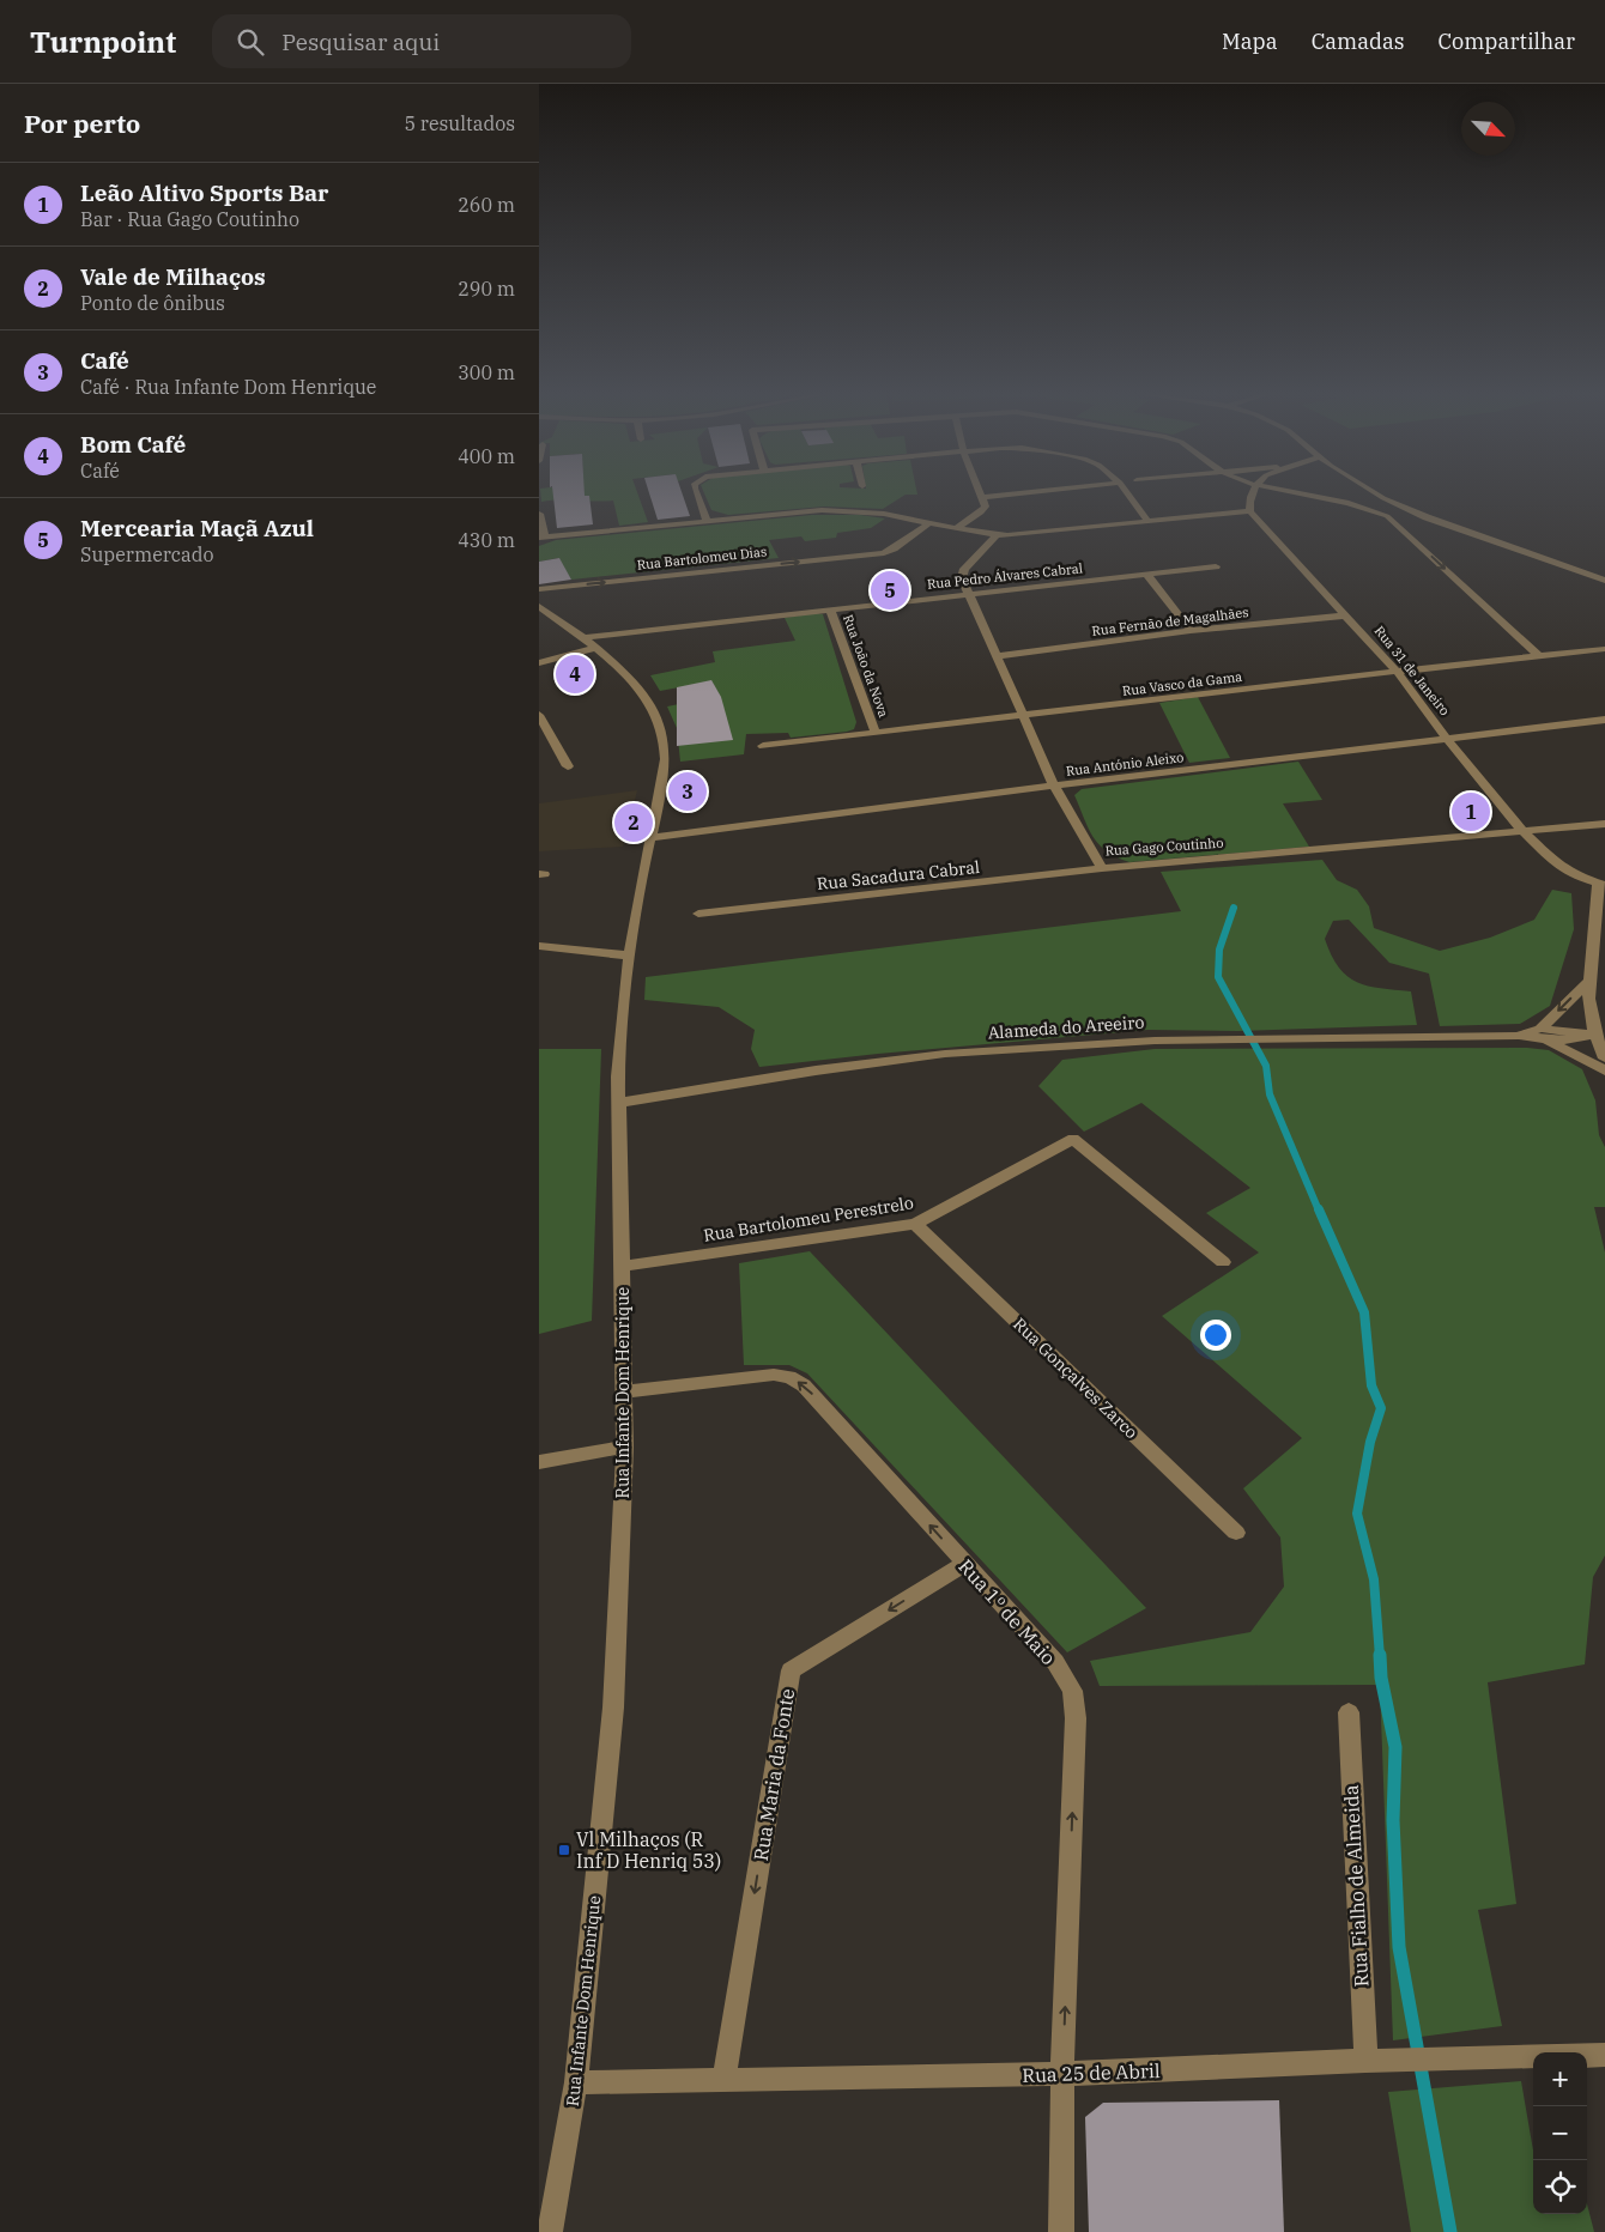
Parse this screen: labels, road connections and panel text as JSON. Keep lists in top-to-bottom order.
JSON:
{
  "streets": {
    "street": [
      "Rua Bartolomeu Dias",
      "Rua Pedro Álvares Cabral",
      "Rua Fernão de Magalhães",
      "Rua João da Nova",
      "Rua 31 de Janeiro",
      "Rua Vasco da Gama",
      "Rua António Aleixo",
      "Rua Gago Coutinho",
      "Rua Sacadura Cabral",
      "Alameda do Areeiro",
      "Rua Bartolomeu Perestrelo",
      "Rua Gonçalves Zarco",
      "Rua Infante Dom Henrique",
      "Rua 1º de Maio",
      "Rua Maria da Fonte",
      "Rua Fialho de Almeida",
      "Rua 25 de Abril"
    ]
  },
  "crossings": [
    ["Rua Pedro Álvares Cabral", "Rua João da Nova"],
    ["Rua Pedro Álvares Cabral", "Rua Gago Coutinho"],
    ["Rua Pedro Álvares Cabral", "Rua Infante Dom Henrique"],
    ["Rua Fernão de Magalhães", "Rua 31 de Janeiro"],
    ["Rua Fernão de Magalhães", "Rua Gago Coutinho"],
    ["Rua João da Nova", "Rua Vasco da Gama"],
    ["Rua 31 de Janeiro", "Rua Vasco da Gama"],
    ["Rua 31 de Janeiro", "Rua António Aleixo"],
    ["Rua 31 de Janeiro", "Rua Gago Coutinho"],
    ["Rua Vasco da Gama", "Rua Gago Coutinho"],
    ["Rua António Aleixo", "Rua Gago Coutinho"],
    ["Rua António Aleixo", "Rua Infante Dom Henrique"],
    ["Rua Gago Coutinho", "Rua Sacadura Cabral"],
    ["Alameda do Areeiro", "Rua Infante Dom Henrique"],
    ["Rua Bartolomeu Perestrelo", "Rua Gonçalves Zarco"],
    ["Rua Bartolomeu Perestrelo", "Rua Infante Dom Henrique"],
    ["Rua Infante Dom Henrique", "Rua 1º de Maio"],
    ["Rua Infante Dom Henrique", "Rua 25 de Abril"],
    ["Rua 1º de Maio", "Rua Maria da Fonte"],
    ["Rua 1º de Maio", "Rua 25 de Abril"],
    ["Rua Maria da Fonte", "Rua 25 de Abril"],
    ["Rua Fialho de Almeida", "Rua 25 de Abril"]
  ],
  "one_way": ["Rua 1º de Maio", "Rua Maria da Fonte"],
  "places": {
    "transit": ["Vl Milhaços (R Inf D Henriq 53)"]
  },
  "north": "bottom right",
  "page": {
    "header": "Turnpoint",
    "search": "Pesquisar aqui",
    "nav": ["Mapa", "Camadas", "Compartilhar"],
    "heading": ["Por perto", "5 resultados"],
    "list": [
      {
        "mark": "1",
        "name": "Leão Altivo Sports Bar",
        "note": "Bar · Rua Gago Coutinho",
        "value": "260 m"
      },
      {
        "mark": "2",
        "name": "Vale de Milhaços",
        "note": "Ponto de ônibus",
        "value": "290 m"
      },
      {
        "mark": "3",
        "name": "Café",
        "note": "Café · Rua Infante Dom Henrique",
        "value": "300 m"
      },
      {
        "mark": "4",
        "name": "Bom Café",
        "note": "Café",
        "value": "400 m"
      },
      {
        "mark": "5",
        "name": "Mercearia Maçã Azul",
        "note": "Supermercado",
        "value": "430 m"
      }
    ],
    "pins": [
      "5",
      "4",
      "3",
      "1",
      "2"
    ],
    "map_buttons": ["+", "−"]
  }
}
